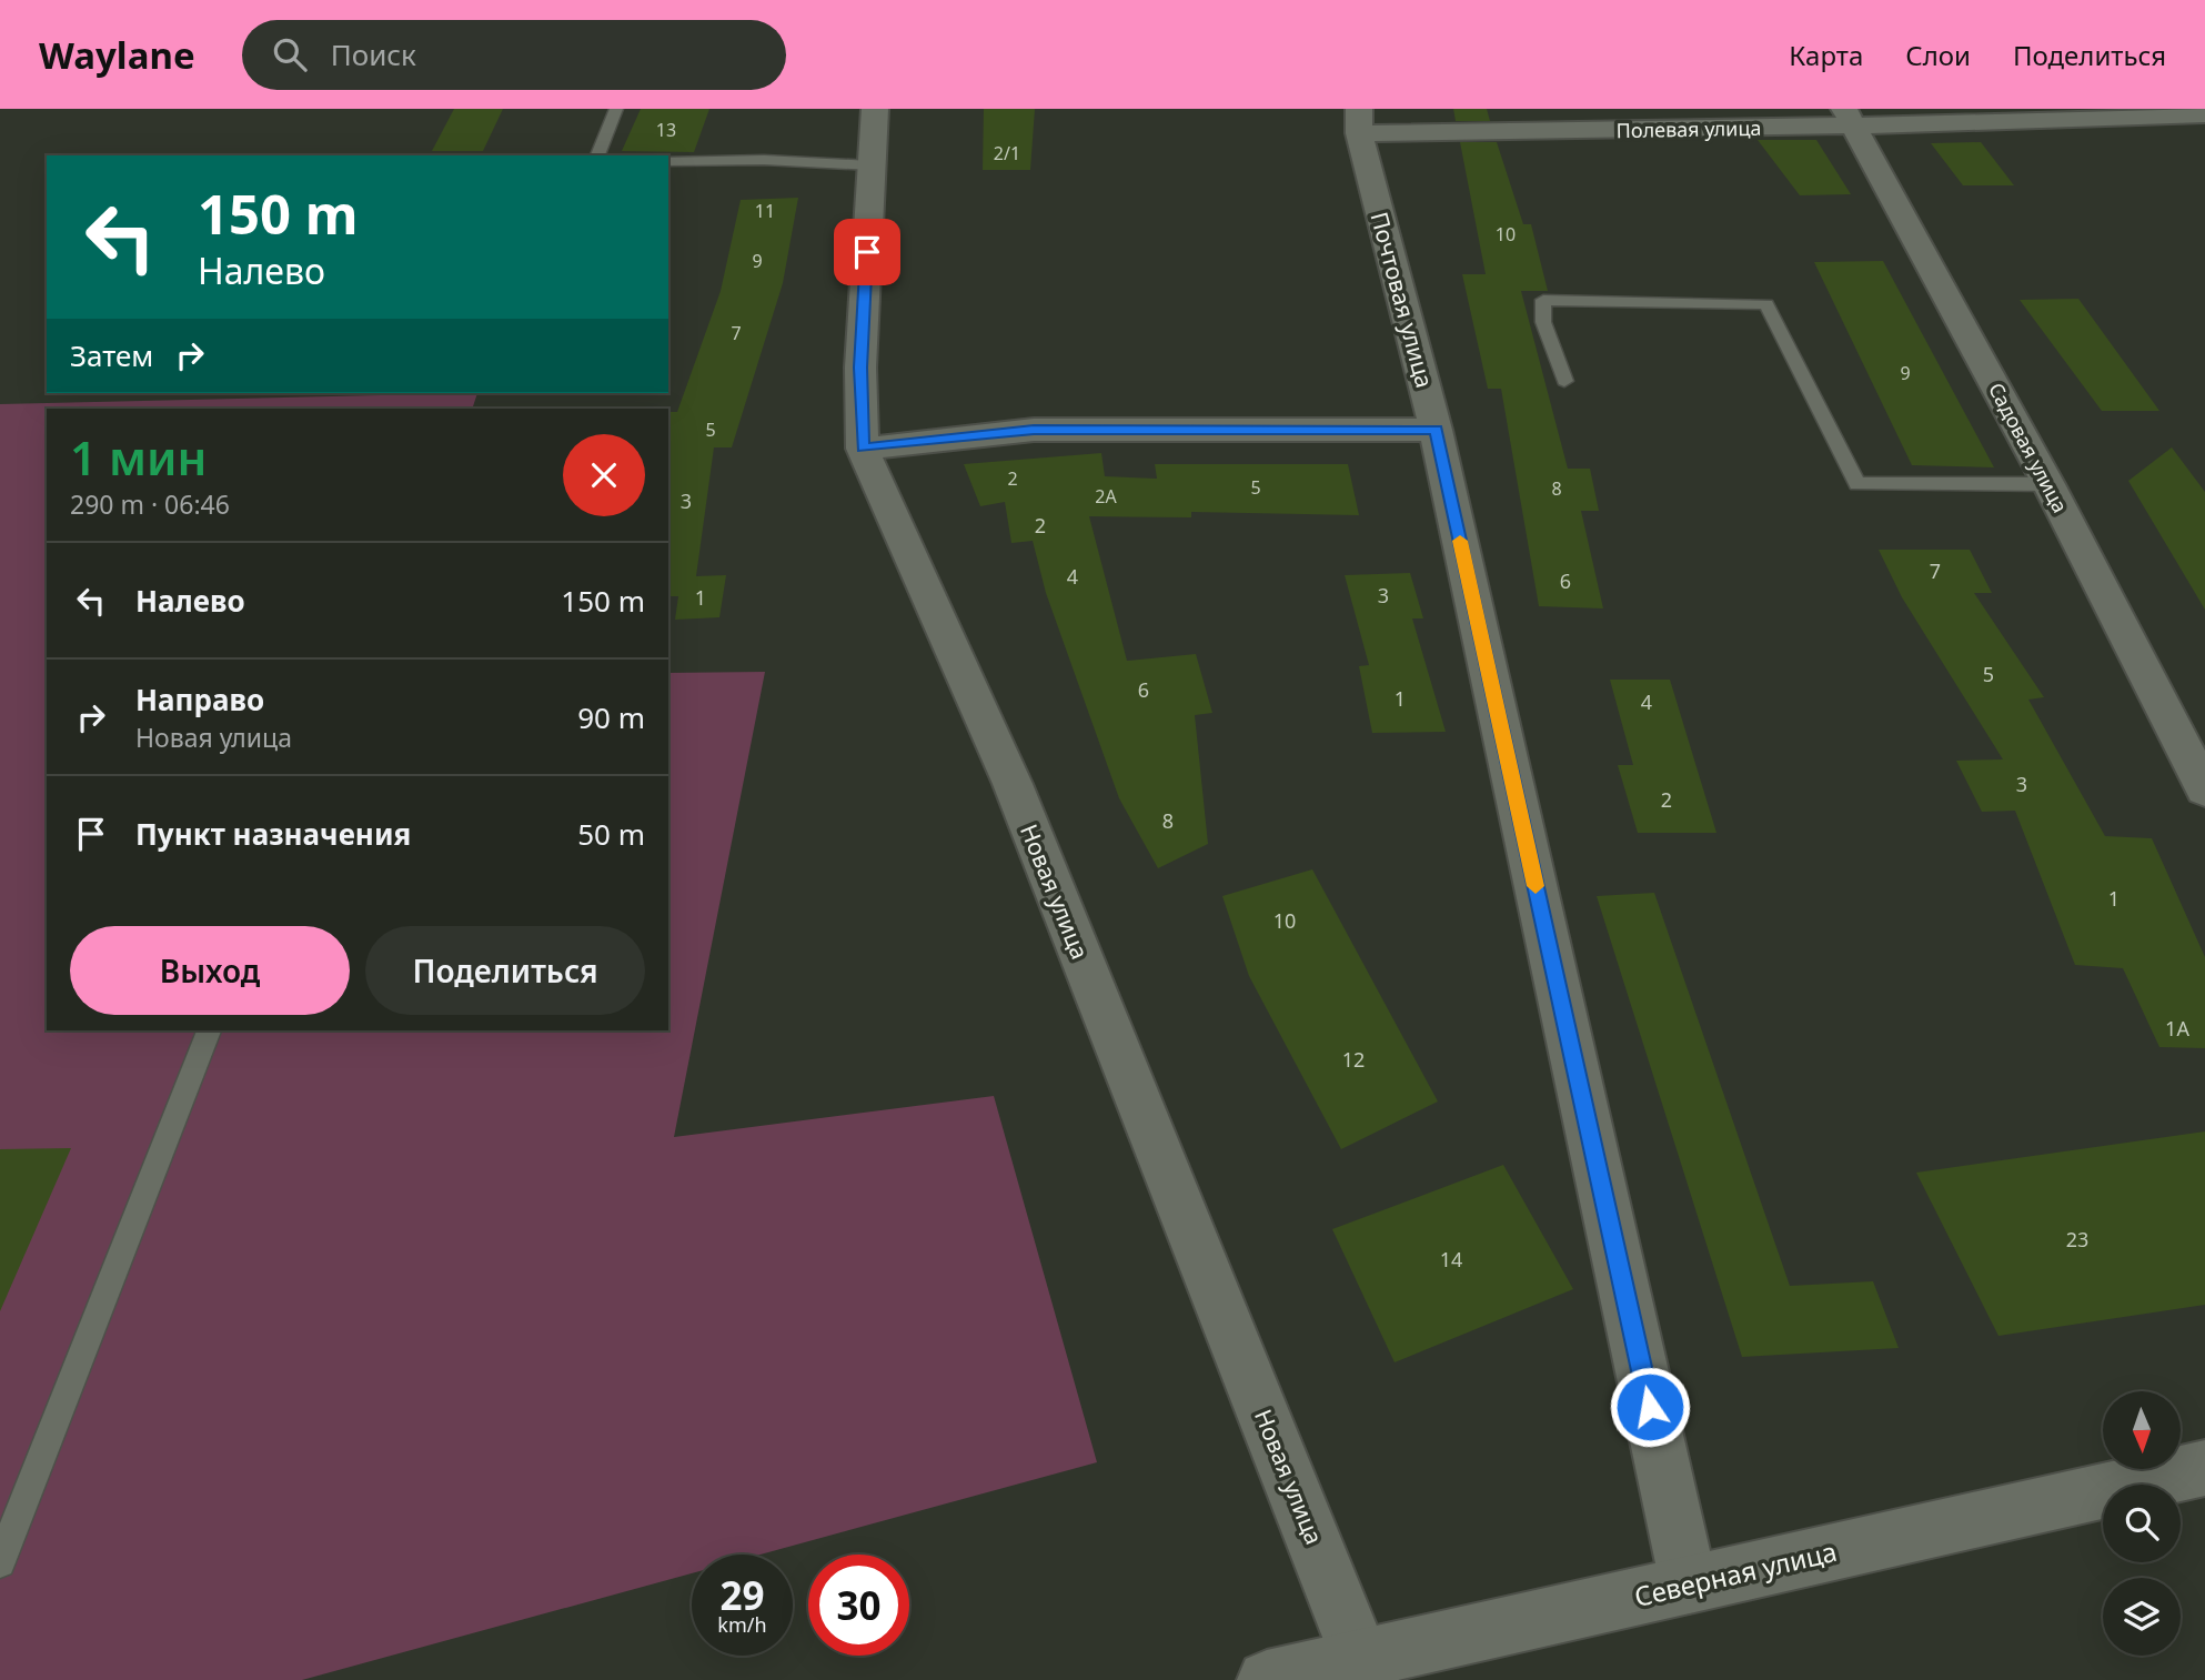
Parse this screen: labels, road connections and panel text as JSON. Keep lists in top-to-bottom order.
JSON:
{
  "streets": {
    "street": [
      "Полевая улица",
      "Почтовая улица",
      "Садовая улица",
      "Новая улица",
      "Северная улица"
    ]
  },
  "crossings": [
    ["Полевая улица", "Почтовая улица"],
    ["Полевая улица", "Садовая улица"],
    ["Почтовая улица", "Северная улица"],
    ["Новая улица", "Северная улица"]
  ],
  "house_numbers": [
    "13",
    "2/1",
    "11",
    "10",
    "9",
    "7",
    "9",
    "5",
    "2",
    "5",
    "8",
    "2А",
    "3",
    "2",
    "7",
    "4",
    "6",
    "3",
    "1",
    "5",
    "6",
    "1",
    "4",
    "3",
    "2",
    "8",
    "1",
    "10",
    "1А",
    "12",
    "23",
    "14"
  ],
  "north": "bottom",
  "page": {
    "header": "Waylane",
    "search": "Поиск",
    "nav": ["Карта", "Слои", "Поделиться"],
    "turn": ["150 m", "Налево"],
    "then": "Затем",
    "heading": ["1 мин", "290 m · 06:46"],
    "list": [
      {
        "name": "Налево",
        "value": "150 m"
      },
      {
        "name": "Направо",
        "note": "Новая улица",
        "value": "90 m"
      },
      {
        "name": "Пункт назначения",
        "value": "50 m"
      }
    ],
    "buttons": ["Выход", "Поделиться"],
    "speed": "29 km/h",
    "limit": "30"
  }
}
